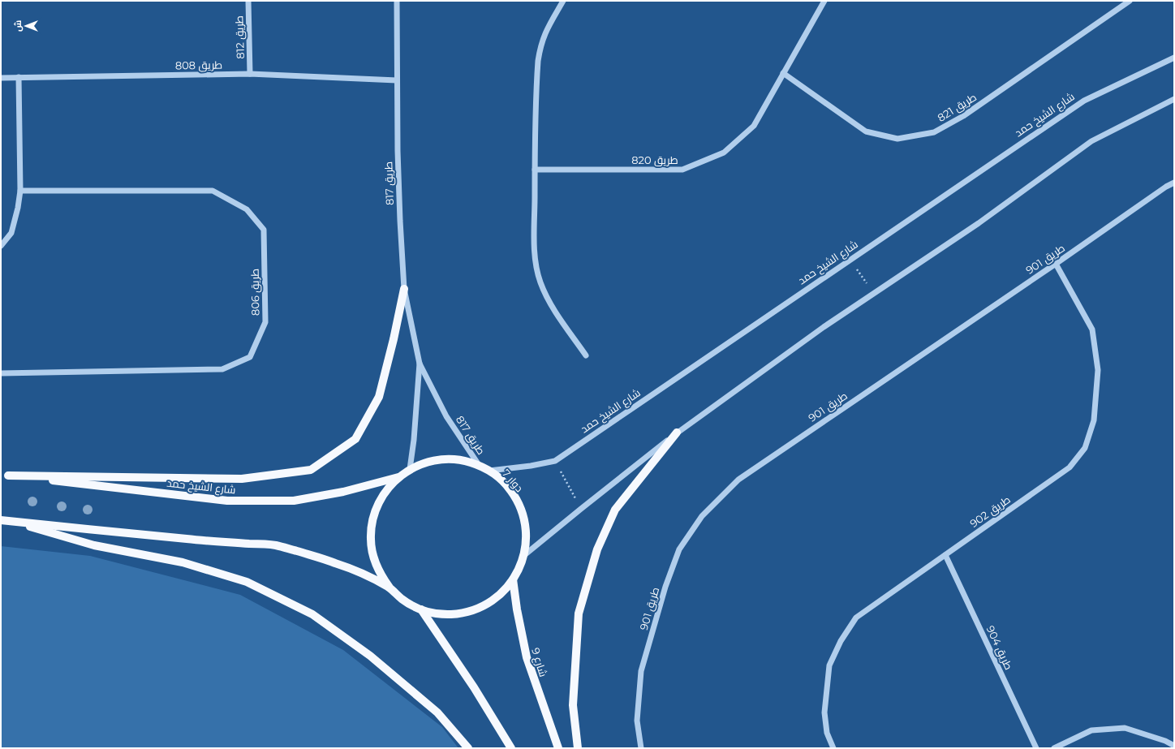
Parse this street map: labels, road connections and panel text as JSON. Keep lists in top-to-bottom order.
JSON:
{
  "streets": {
    "main road": ["شارع الشيخ حمد", "دوار 7", "شارع 9"],
    "street": [
      "طريق 812",
      "طريق 808",
      "طريق 821",
      "طريق 820",
      "طريق 817",
      "طريق 901",
      "طريق 806",
      "طريق 902",
      "طريق 904"
    ]
  },
  "crossings": [
    ["طريق 812", "طريق 808"],
    ["طريق 808", "طريق 817"],
    ["طريق 821", "طريق 820"],
    ["شارع الشيخ حمد", "دوار 7"],
    ["طريق 817", "دوار 7"],
    ["طريق 901", "طريق 902"],
    ["دوار 7", "شارع 9"],
    ["طريق 902", "طريق 904"]
  ],
  "north": "left"
}
